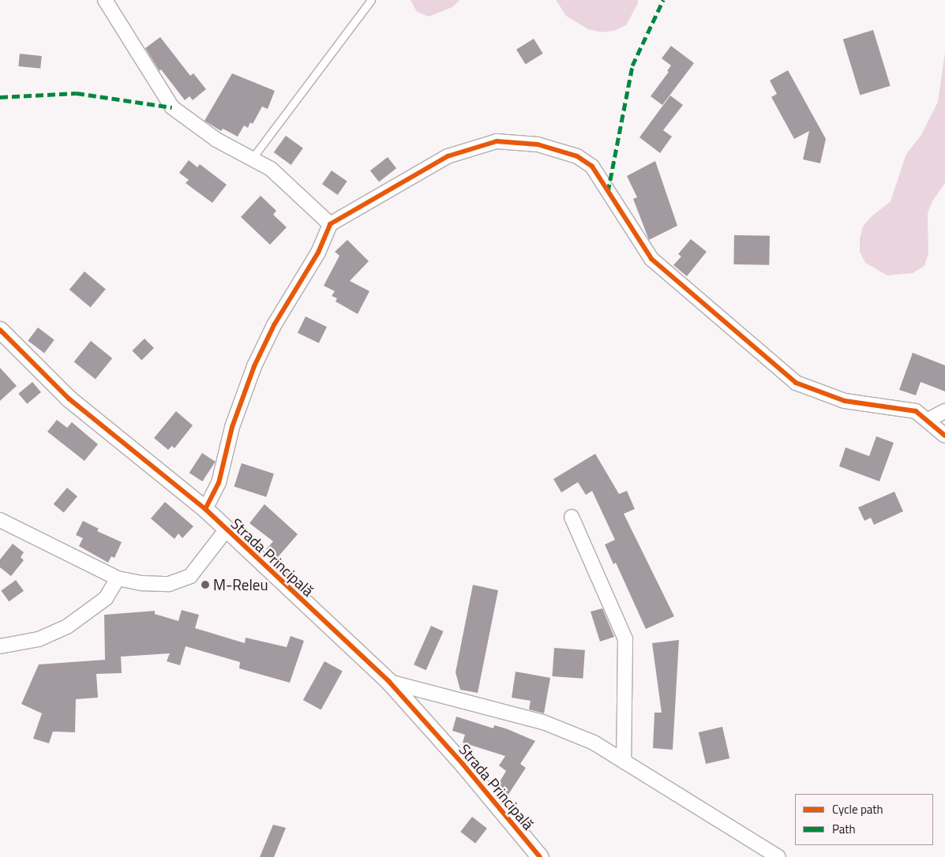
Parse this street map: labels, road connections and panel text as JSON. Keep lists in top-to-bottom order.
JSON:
{
  "streets": {
    "street": ["Strada Principală"]
  },
  "places": ["M-Releu"],
  "legend": ["Cycle path", "Path"]
}
